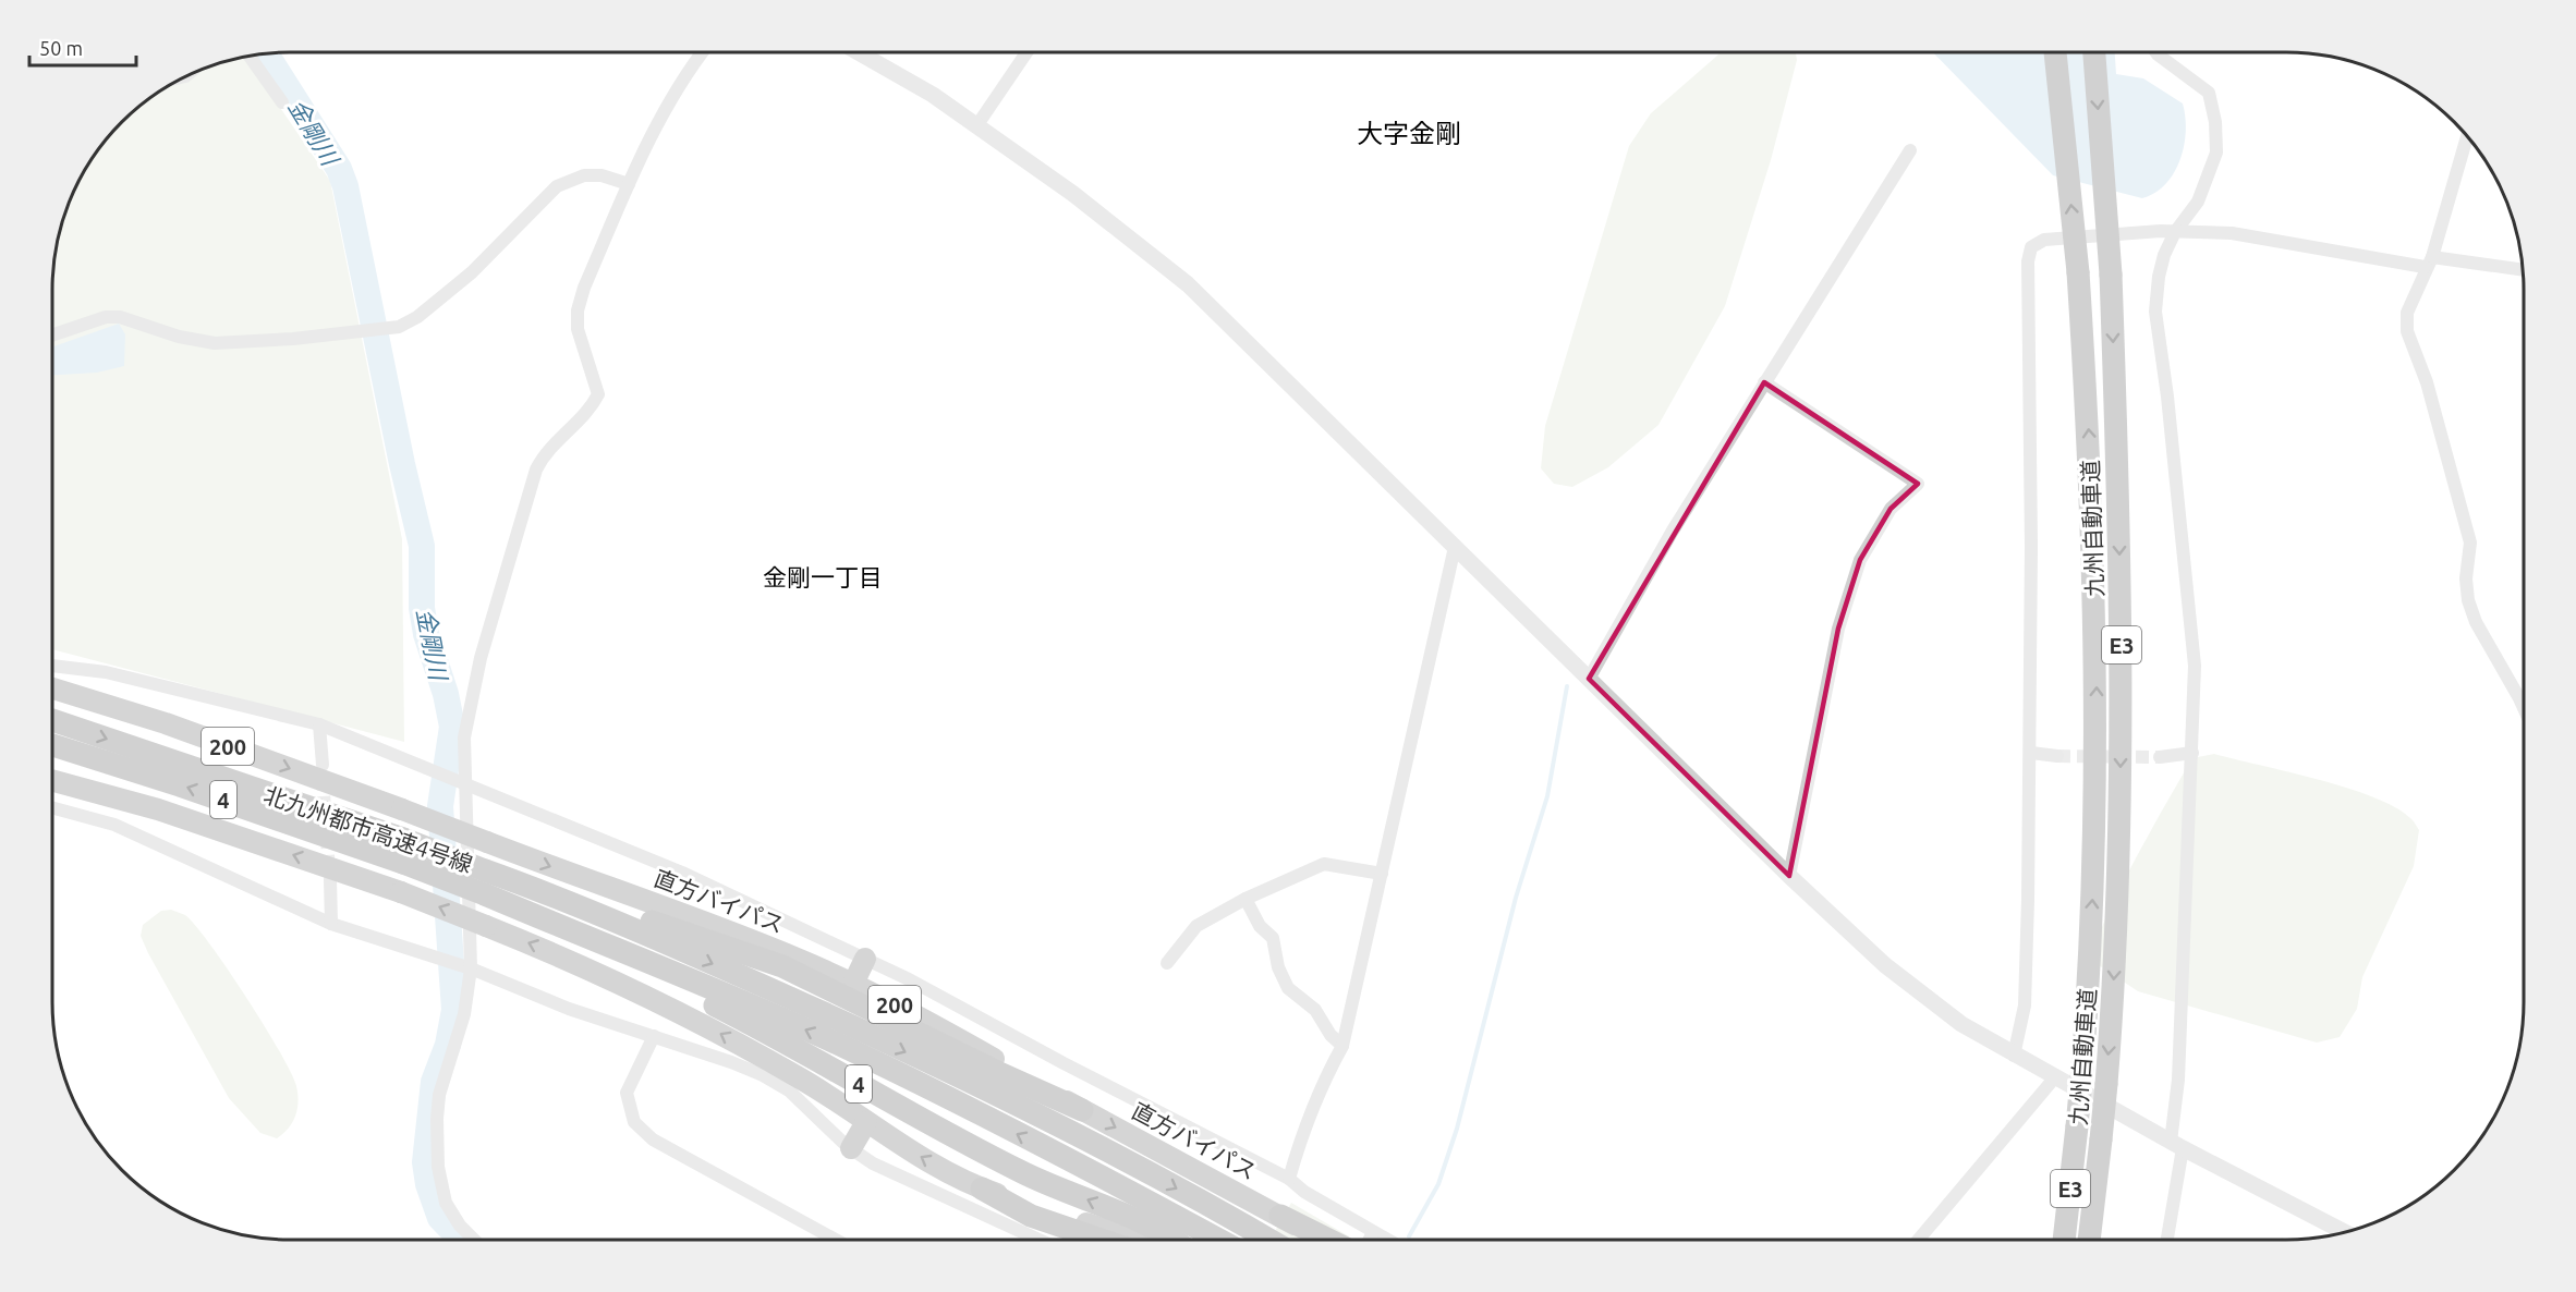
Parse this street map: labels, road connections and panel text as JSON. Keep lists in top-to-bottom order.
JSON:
{
  "streets": {
    "highway": [
      "九州自動車道",
      "E3",
      "200",
      "4",
      "北九州都市高速4号線",
      "直方バイパス"
    ]
  },
  "crossings": [
    ["4", "北九州都市高速4号線"],
    ["4", "直方バイパス"]
  ],
  "districts": ["大字金剛", "金剛一丁目"],
  "water": ["金剛川"],
  "scale_bar": "50 m"
}
